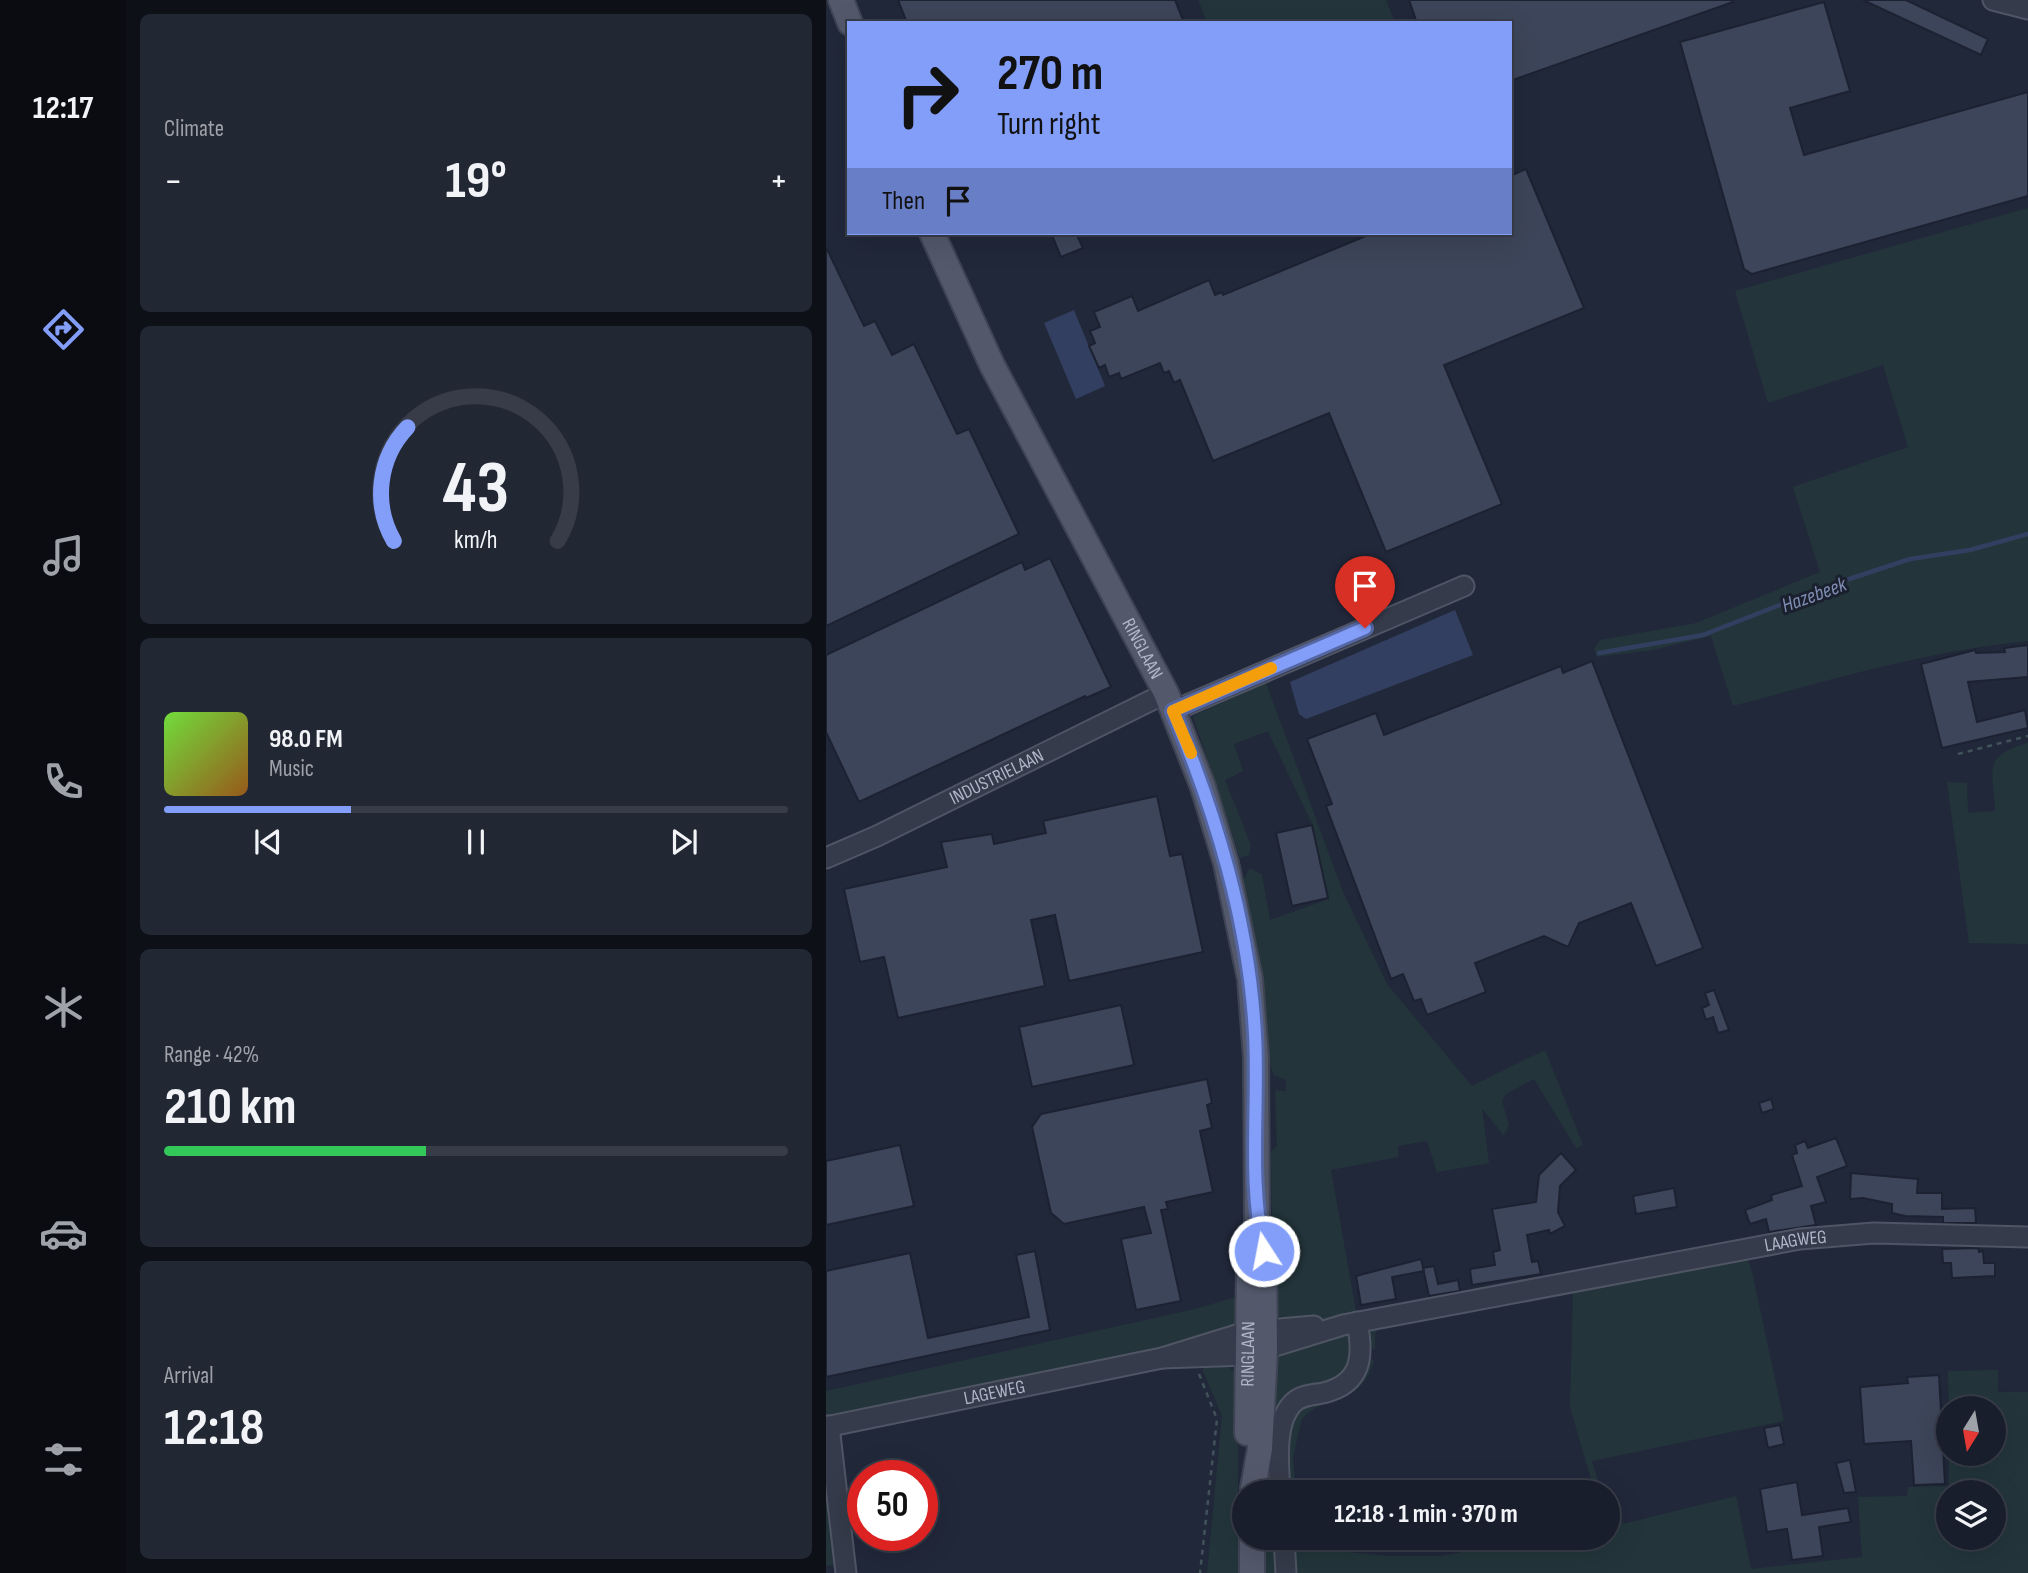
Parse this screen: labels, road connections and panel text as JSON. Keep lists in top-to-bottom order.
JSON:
{
  "streets": {
    "main road": ["RINGLAAN"],
    "street": ["INDUSTRIELAAN", "LAAGWEG", "LAGEWEG"]
  },
  "crossings": [
    ["RINGLAAN", "INDUSTRIELAAN"],
    ["RINGLAAN", "LAGEWEG"],
    ["LAAGWEG", "LAGEWEG"]
  ],
  "water": ["Hazebeek"],
  "north": "bottom",
  "page": {
    "tabs": "12:17",
    "tile": [
      "Climate",
      ["Range · 42%", "210 km"],
      ["Arrival", "12:18"]
    ],
    "turn": ["270 m", "Turn right"],
    "heat": ["−", "19°", "+"],
    "then": "Then",
    "song": ["98.0 FM", "Music"],
    "limit": "50",
    "trip": "12:18 · 1 min · 370 m",
    "gauge": ["43", "km/h"]
  }
}
